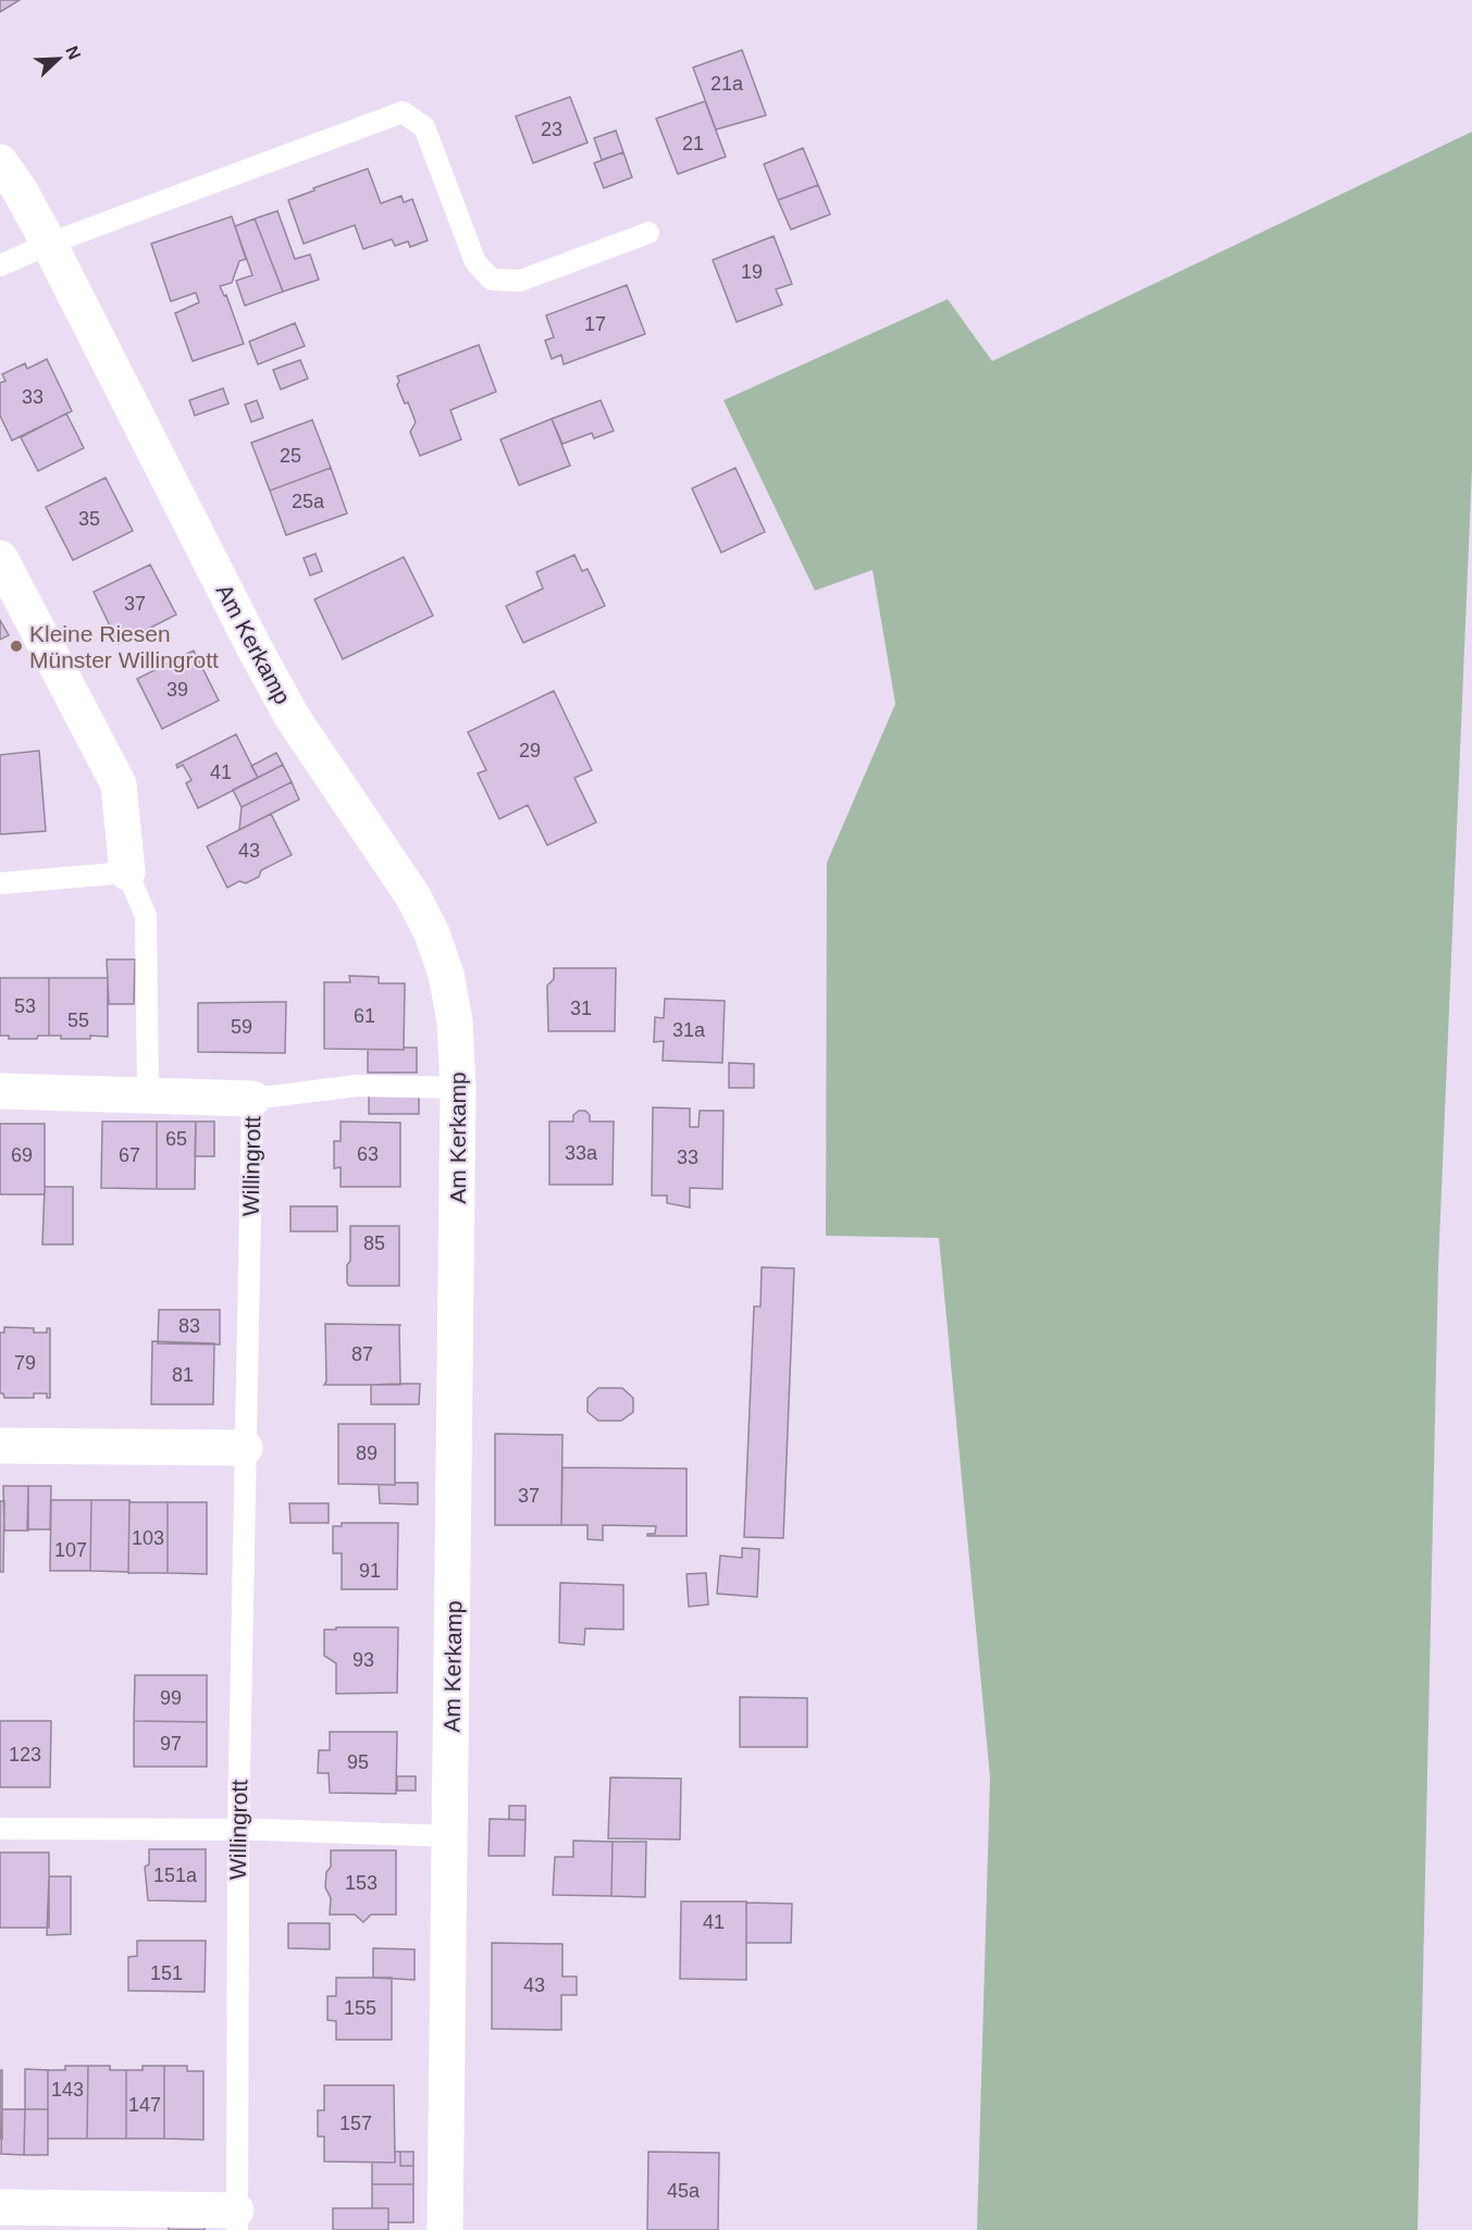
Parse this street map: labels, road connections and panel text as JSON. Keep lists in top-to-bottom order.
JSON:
{
  "streets": {
    "street": ["Am Kerkamp", "Willingrott"]
  },
  "places": ["Kleine Riesen Münster Willingrott"],
  "house_numbers": [
    "21a",
    "23",
    "21",
    "19",
    "17",
    "33",
    "25",
    "25a",
    "35",
    "37",
    "39",
    "29",
    "41",
    "43",
    "53",
    "31",
    "61",
    "55",
    "59",
    "31a",
    "65",
    "33a",
    "63",
    "69",
    "67",
    "33",
    "85",
    "83",
    "87",
    "79",
    "81",
    "89",
    "37",
    "103",
    "107",
    "91",
    "93",
    "99",
    "97",
    "123",
    "95",
    "151a",
    "153",
    "41",
    "151",
    "43",
    "155",
    "143",
    "147",
    "157",
    "45a"
  ],
  "north": "top right"
}
